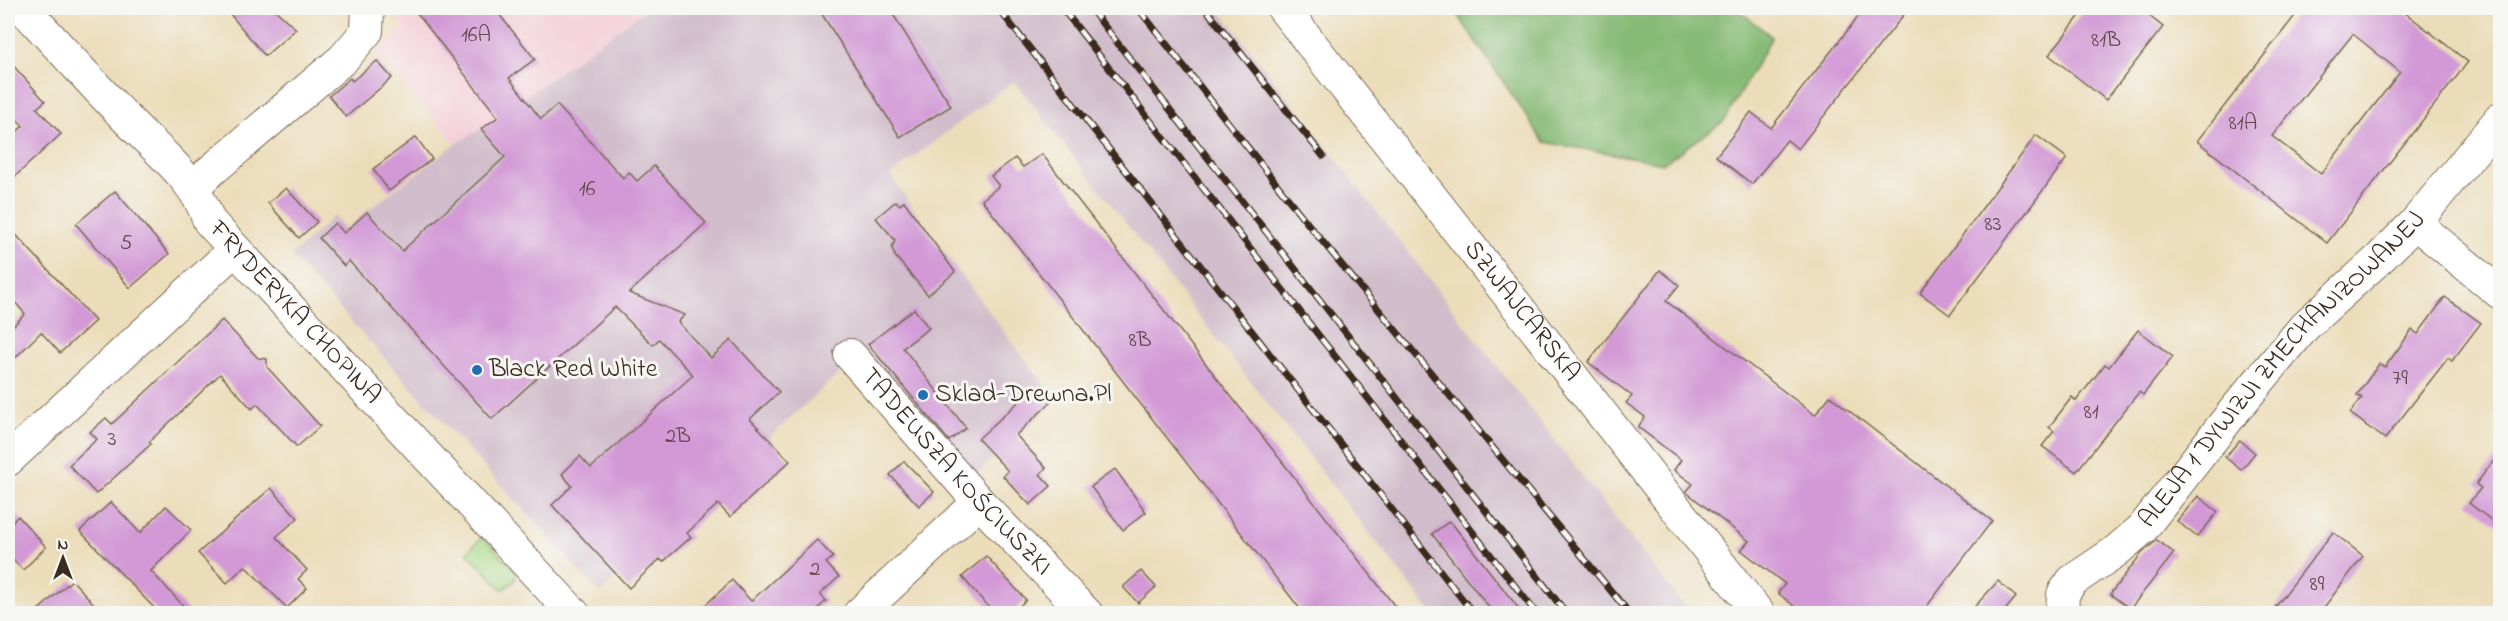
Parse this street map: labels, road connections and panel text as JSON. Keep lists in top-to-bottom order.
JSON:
{
  "streets": {
    "street": [
      "SZWAJCARSKA",
      "FRYDERYKA CHOPINA",
      "ALEJA 1 DYWIZJI ZMECHANIZOWANEJ",
      "TADEUSZA KOŚCIUSZKI"
    ]
  },
  "places": ["Black Red White", "Sklad-Drewna.Pl"],
  "house_numbers": [
    "16A",
    "81B",
    "81A",
    "16",
    "83",
    "5",
    "8B",
    "79",
    "81",
    "2B",
    "3",
    "2",
    "89"
  ],
  "north": "top"
}
